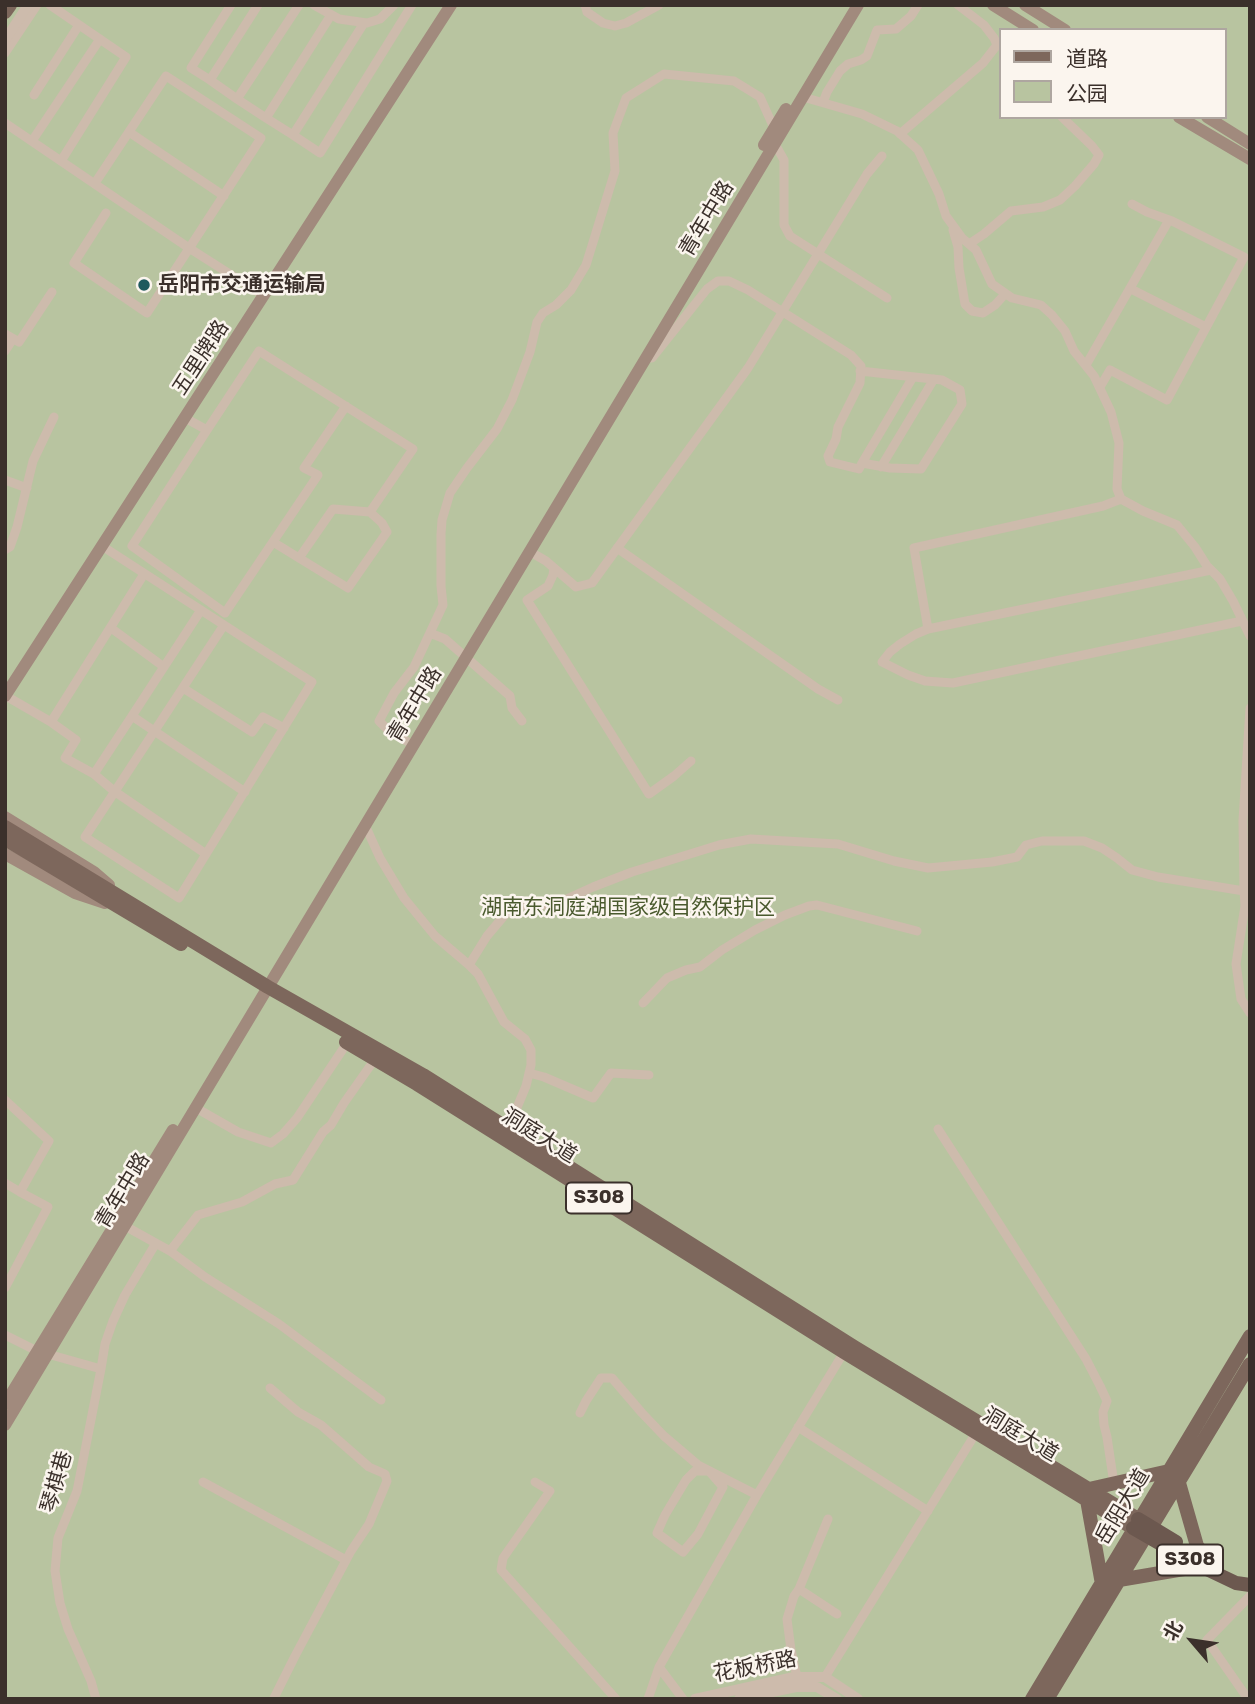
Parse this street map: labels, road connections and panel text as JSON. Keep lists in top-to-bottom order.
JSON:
{
  "streets": {
    "highway": ["S308"],
    "main road": [
      "青年中路",
      "五里牌路",
      "洞庭大道",
      "岳阳大道"
    ],
    "street": ["琴棋巷", "花板桥路"]
  },
  "crossings": [
    ["青年中路", "洞庭大道"],
    ["洞庭大道", "S308"],
    ["洞庭大道", "岳阳大道"],
    ["S308", "岳阳大道"]
  ],
  "parks": ["湖南东洞庭湖国家级自然保护区"],
  "places": ["岳阳市交通运输局"],
  "legend": ["道路", "公园"],
  "north": "top left"
}
